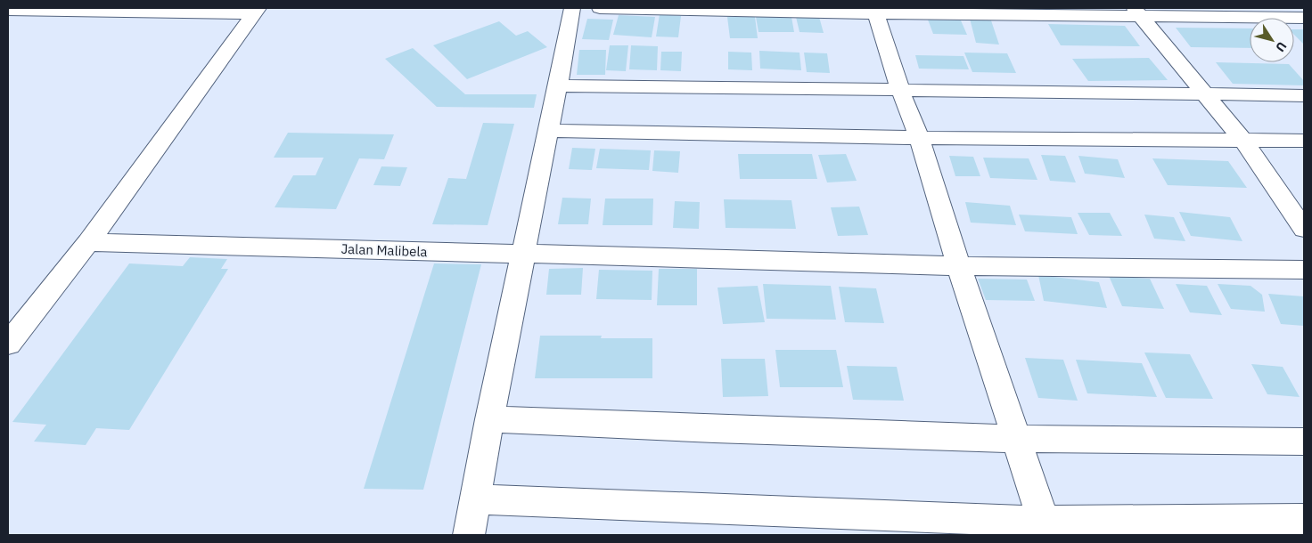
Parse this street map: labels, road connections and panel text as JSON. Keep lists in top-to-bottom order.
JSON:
{
  "streets": {
    "street": ["Jalan Malibela"]
  },
  "north": "bottom right"
}
